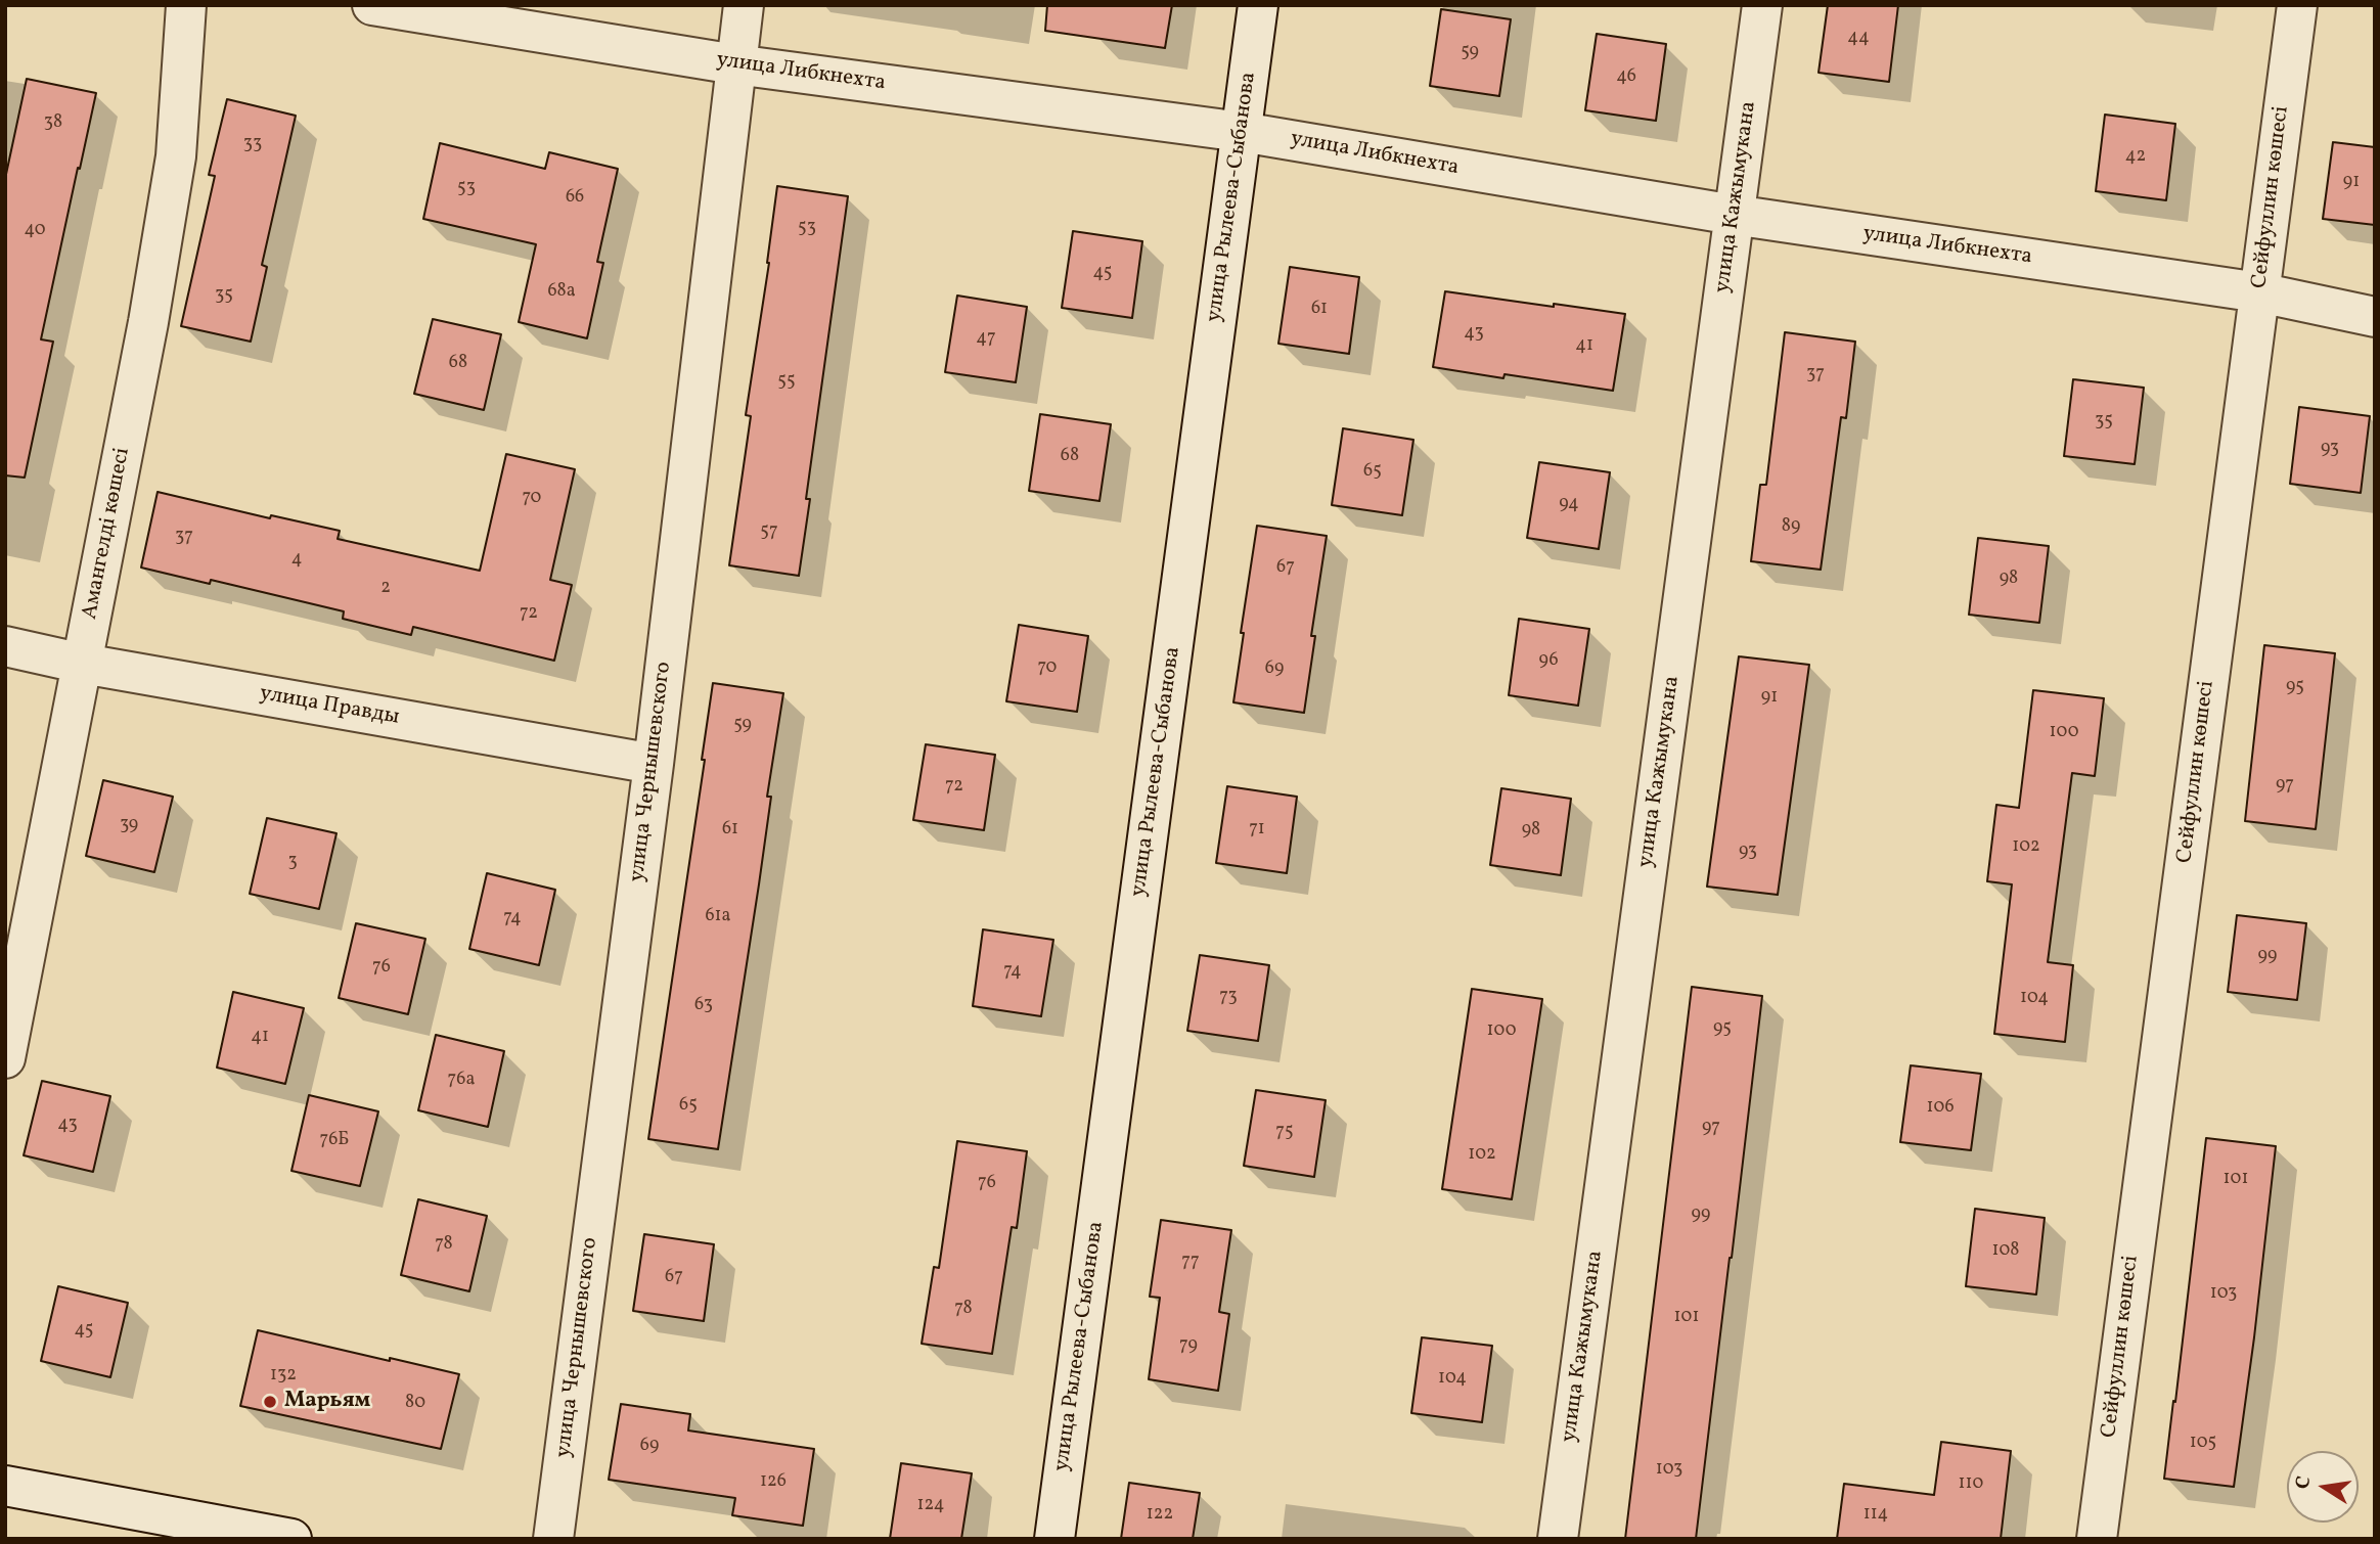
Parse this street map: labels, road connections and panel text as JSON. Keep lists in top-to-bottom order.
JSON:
{
  "streets": {
    "street": [
      "улица Либкнехта",
      "улица Рылеева-Сыбанова",
      "улица Кажымукана",
      "Сейфуллин көшесі",
      "Амангелді көшесі",
      "улица Правды",
      "улица Чернышевского"
    ]
  },
  "crossings": [
    ["улица Либкнехта", "улица Рылеева-Сыбанова"],
    ["улица Либкнехта", "улица Кажымукана"],
    ["улица Либкнехта", "Сейфуллин көшесі"],
    ["улица Либкнехта", "улица Чернышевского"],
    ["Амангелді көшесі", "улица Правды"],
    ["улица Правды", "улица Чернышевского"]
  ],
  "places": ["Марьям"],
  "house_numbers": [
    "44",
    "59",
    "46",
    "38",
    "33",
    "42",
    "91",
    "53",
    "66",
    "53",
    "40",
    "45",
    "68а",
    "35",
    "61",
    "43",
    "47",
    "41",
    "68",
    "37",
    "55",
    "35",
    "93",
    "68",
    "65",
    "70",
    "94",
    "89",
    "57",
    "37",
    "4",
    "67",
    "98",
    "2",
    "72",
    "96",
    "70",
    "69",
    "95",
    "91",
    "59",
    "100",
    "97",
    "72",
    "39",
    "61",
    "71",
    "98",
    "102",
    "93",
    "3",
    "61а",
    "74",
    "99",
    "76",
    "74",
    "73",
    "104",
    "63",
    "95",
    "100",
    "41",
    "76а",
    "65",
    "106",
    "43",
    "97",
    "75",
    "76Б",
    "102",
    "101",
    "76",
    "99",
    "78",
    "108",
    "77",
    "67",
    "103",
    "78",
    "101",
    "45",
    "79",
    "132",
    "104",
    "80",
    "105",
    "69",
    "103",
    "126",
    "110",
    "124",
    "122",
    "114"
  ],
  "north": "left"
}
